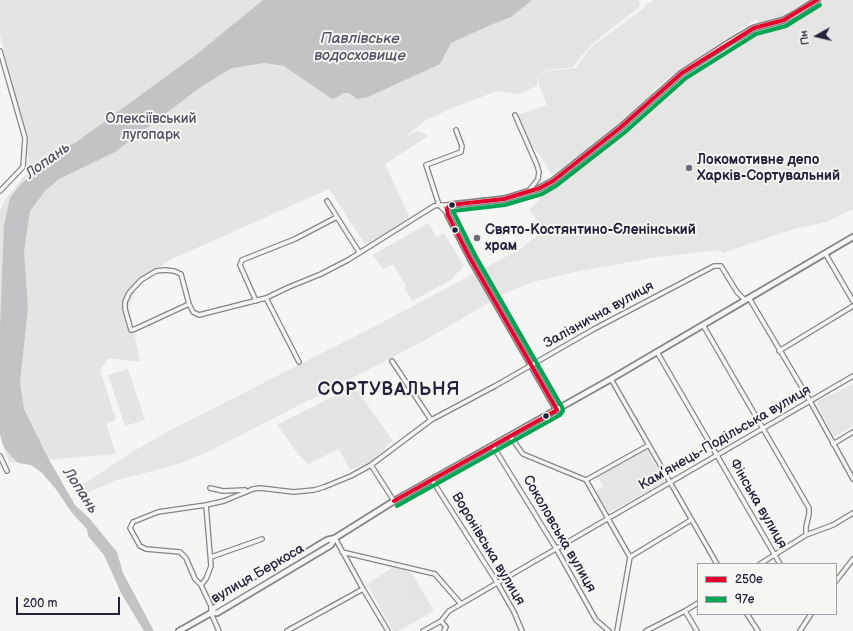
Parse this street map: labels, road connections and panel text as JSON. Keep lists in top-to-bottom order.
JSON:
{
  "streets": {
    "street": [
      "Залізнична вулиця",
      "Кам’янець-Подільська вулиця",
      "Фінська вулиця",
      "Соколовська вулиця",
      "Воронівська вулиця",
      "вулиця Беркоса"
    ]
  },
  "crossings": [
    ["Залізнична вулиця", "вулиця Беркоса"],
    ["Кам’янець-Подільська вулиця", "Фінська вулиця"],
    ["Кам’янець-Подільська вулиця", "Соколовська вулиця"],
    ["Кам’янець-Подільська вулиця", "Воронівська вулиця"],
    ["Фінська вулиця", "вулиця Беркоса"],
    ["Соколовська вулиця", "вулиця Беркоса"],
    ["Воронівська вулиця", "вулиця Беркоса"]
  ],
  "districts": ["СОРТУВАЛЬНЯ"],
  "water": ["Павлівське водосховище", "Лопань"],
  "parks": ["Олексіївський лугопарк"],
  "places": ["Локомотивне депо Харків-Сортувальний", "Свято-Костянтино-Єленінський храм"],
  "lines": ["transit line 250е", "transit line 97е"],
  "legend": ["250е", "97е"],
  "scale_bar": "200 m",
  "north": "left"
}
